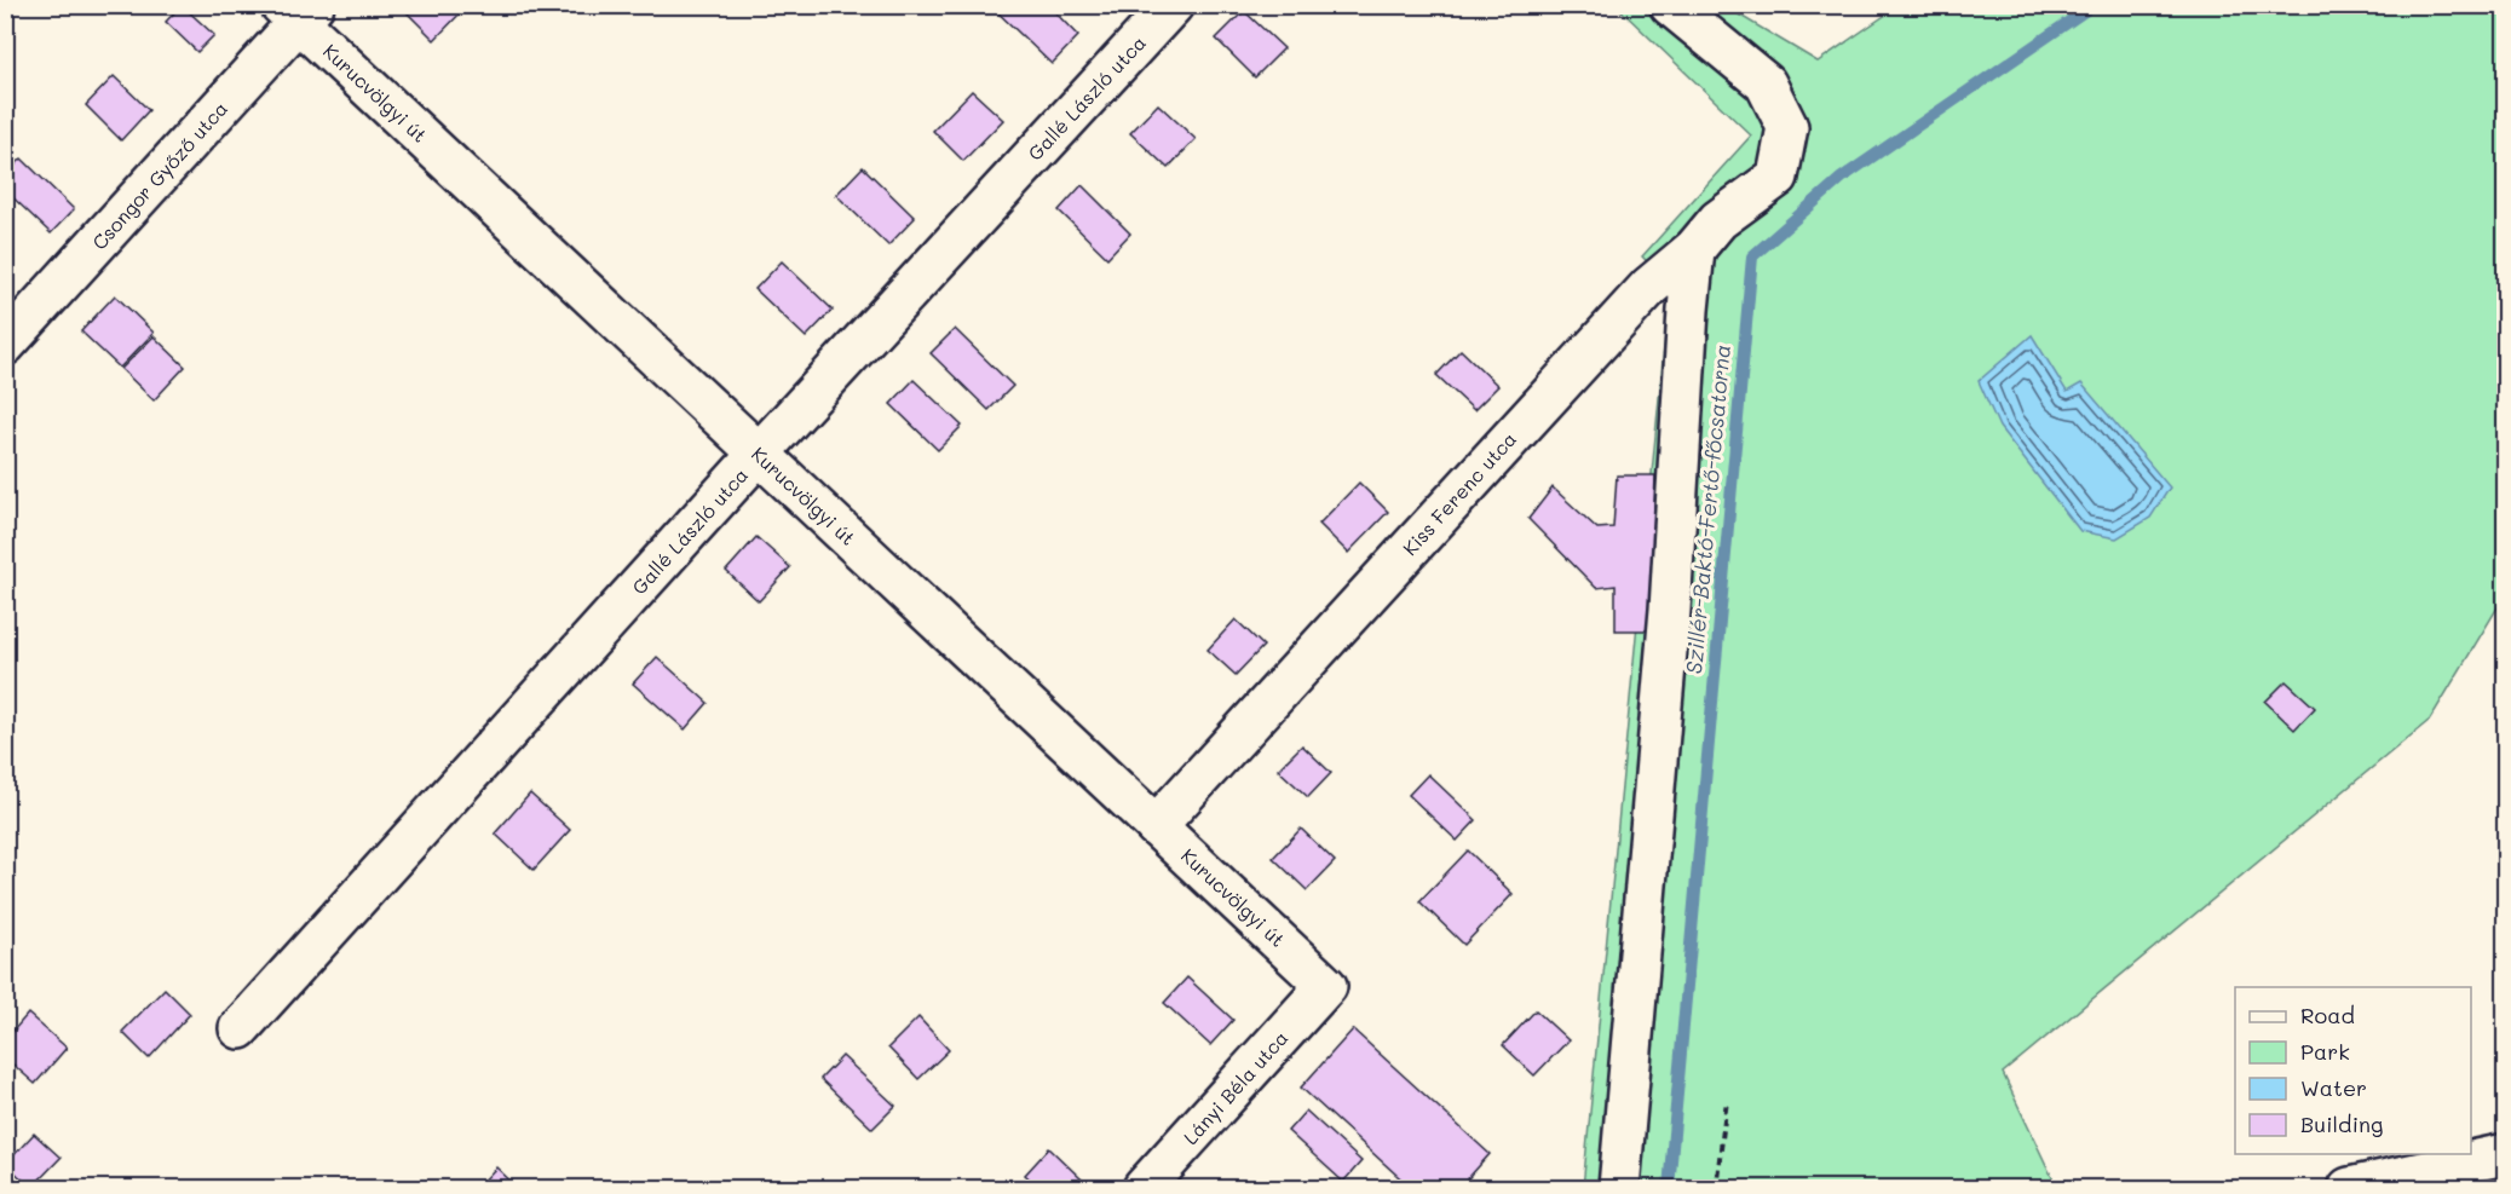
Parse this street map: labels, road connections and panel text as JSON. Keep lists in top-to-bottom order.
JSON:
{
  "streets": {
    "street": [
      "Kurucvölgyi út",
      "Gallé László utca",
      "Csongor Győző utca",
      "Kiss Ferenc utca",
      "Lányi Béla utca"
    ]
  },
  "crossings": [
    ["Kurucvölgyi út", "Gallé László utca"],
    ["Kurucvölgyi út", "Csongor Győző utca"],
    ["Kurucvölgyi út", "Kiss Ferenc utca"],
    ["Kurucvölgyi út", "Lányi Béla utca"]
  ],
  "water": ["Szillér-Baktó-Fertő-főcsatorna"],
  "legend": [
    "Road",
    "Park",
    "Water",
    "Building"
  ]
}
